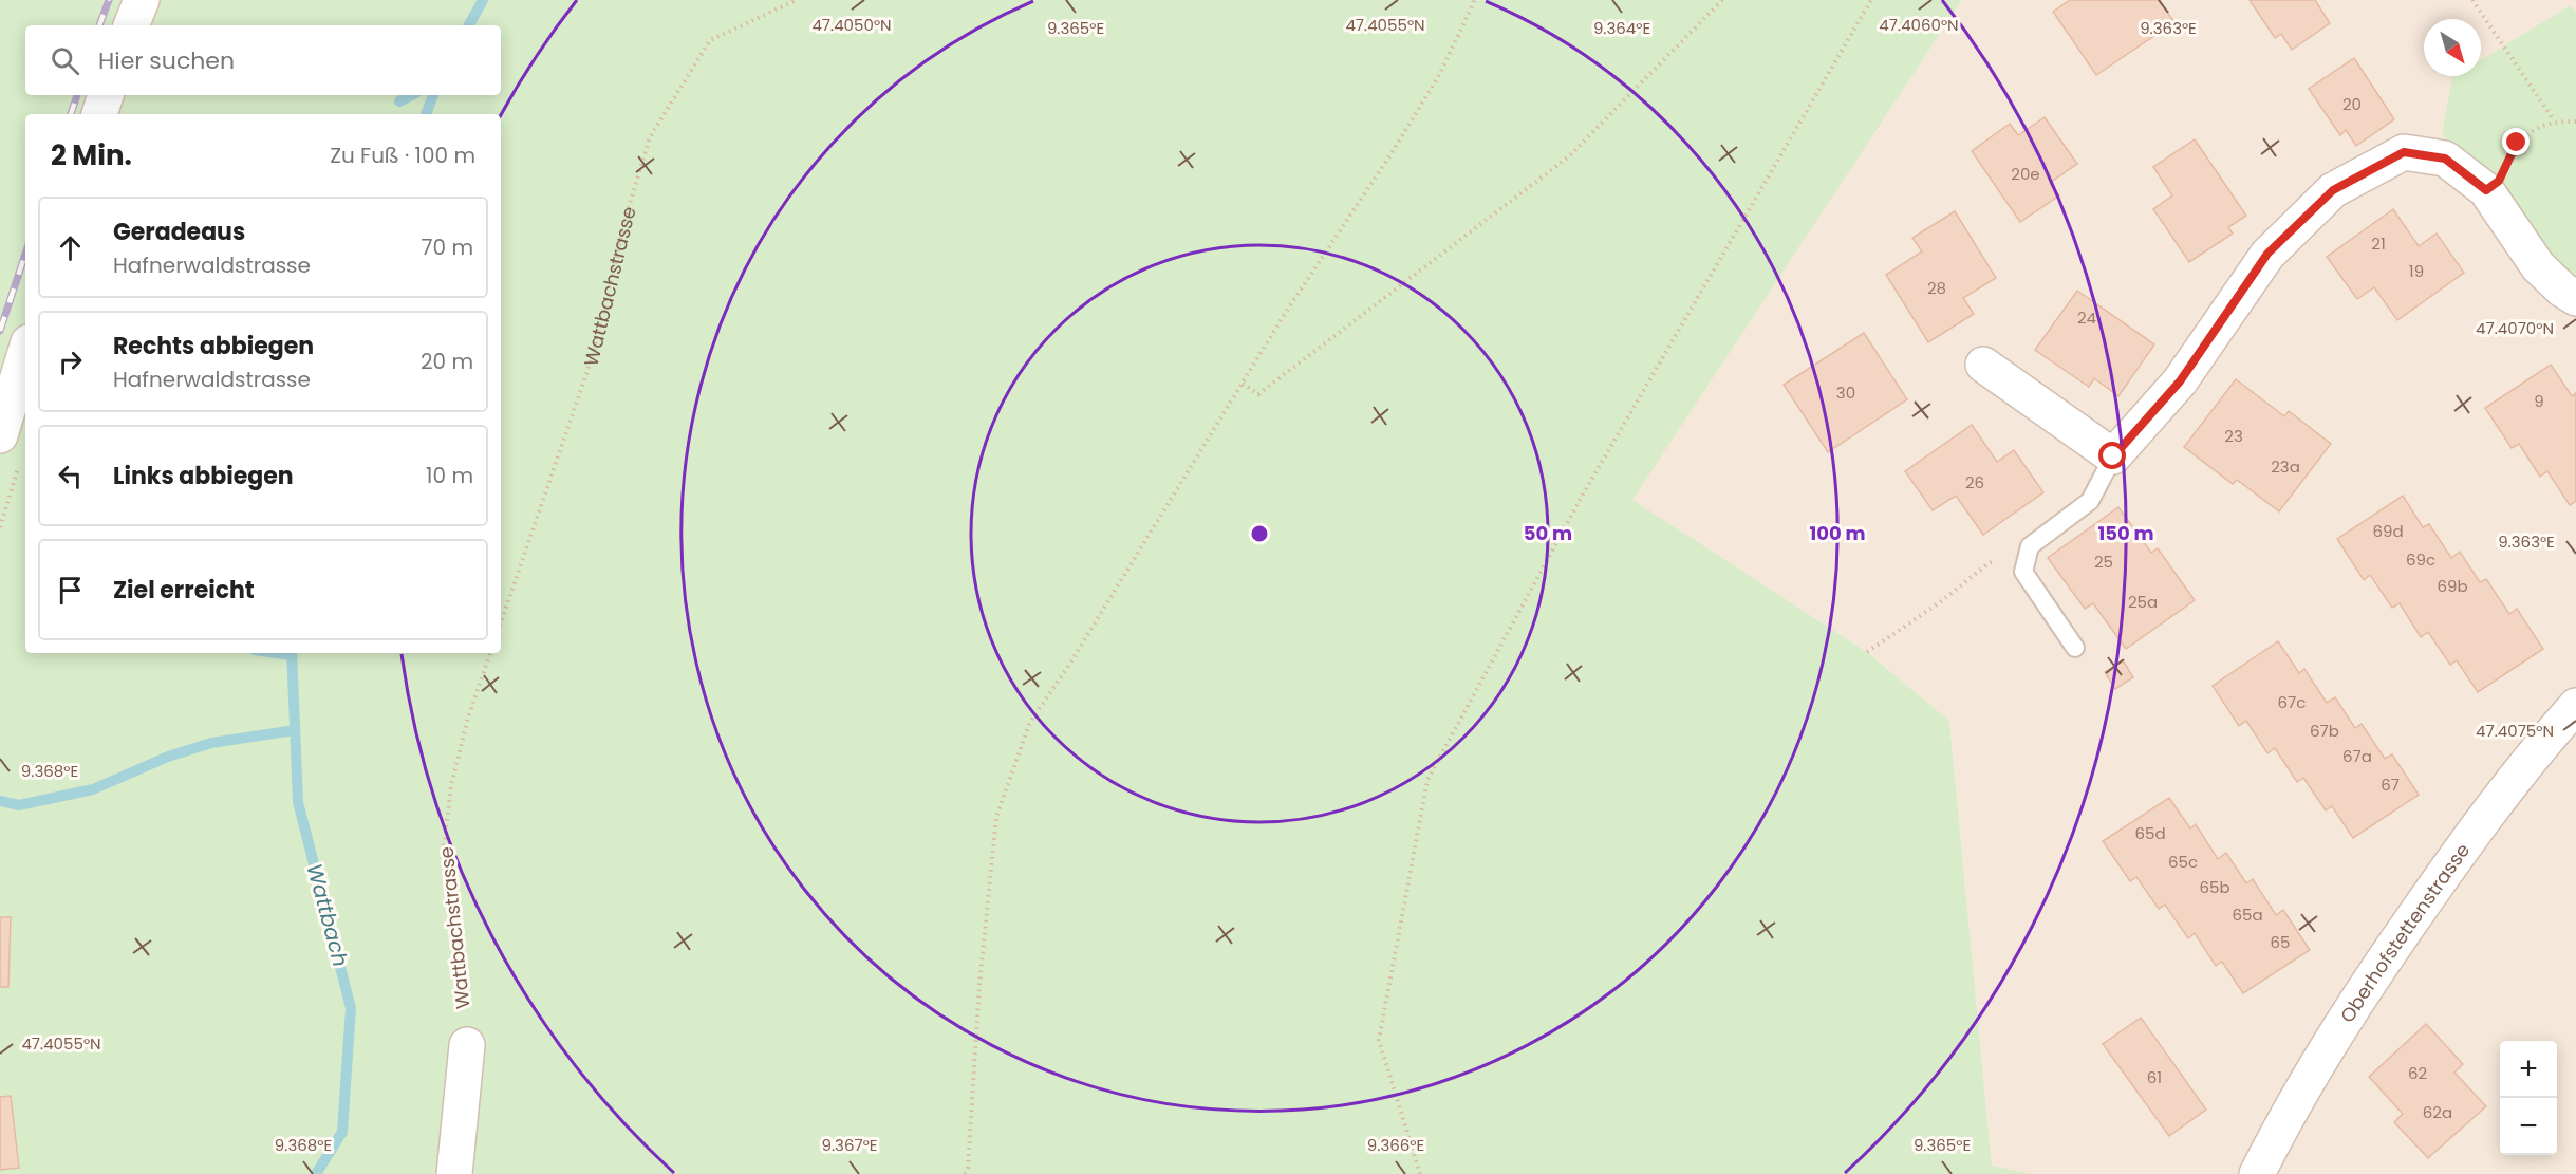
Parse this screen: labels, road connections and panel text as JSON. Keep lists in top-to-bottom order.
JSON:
{
  "streets": {
    "street": ["Oberhofstettenstrasse"],
    "path": ["Wattbachstrasse"]
  },
  "water": ["Wattbach"],
  "house_numbers": [
    "20",
    "20e",
    "21",
    "19",
    "28",
    "24",
    "30",
    "9",
    "23",
    "23a",
    "26",
    "69d",
    "69c",
    "25",
    "69b",
    "25a",
    "67c",
    "67b",
    "67a",
    "67",
    "65d",
    "65c",
    "65b",
    "65a",
    "65",
    "62",
    "61",
    "62a"
  ],
  "north": "bottom right",
  "page": {
    "search": "Hier suchen",
    "heading": ["2 Min.", "Zu Fuß · 100 m"],
    "list": [
      ["Geradeaus", "Hafnerwaldstrasse", "70 m"],
      ["Rechts abbiegen", "Hafnerwaldstrasse", "20 m"],
      ["Links abbiegen", "10 m"],
      "Ziel erreicht"
    ],
    "map_buttons": ["+", "−"]
  },
  "coordinates": [
    "47.4050°N",
    "47.4055°N",
    "47.4060°N",
    "9.365°E",
    "9.364°E",
    "9.363°E",
    "47.4070°N",
    "47.4075°N",
    "9.368°E",
    "9.367°E",
    "9.366°E"
  ],
  "rings": ["50 m", "100 m", "150 m"]
}
